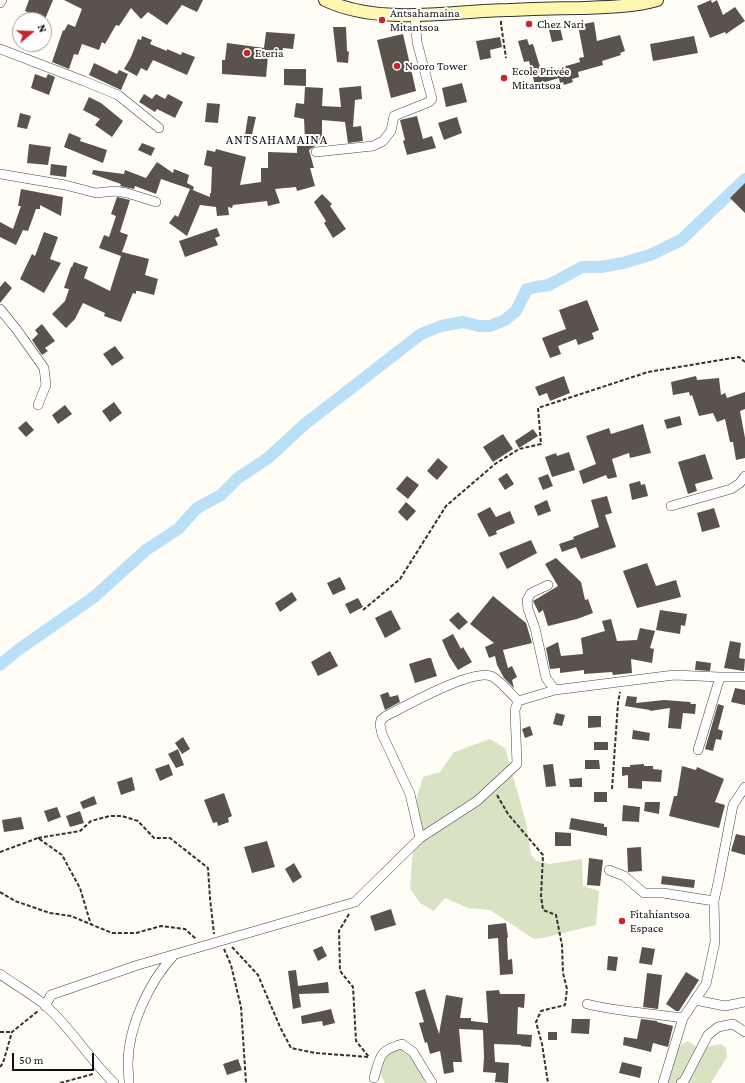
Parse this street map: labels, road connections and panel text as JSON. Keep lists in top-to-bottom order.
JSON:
{
  "districts": ["ANTSAHAMAINA"],
  "places": [
    "Antsahamaina Mitantsoa",
    "Chez Nari",
    "Eteria",
    "Nooro Tower",
    "Ecole Privée Mitantsoa",
    "Fitahiantsoa Espace"
  ],
  "scale_bar": "50 m",
  "north": "right"
}
